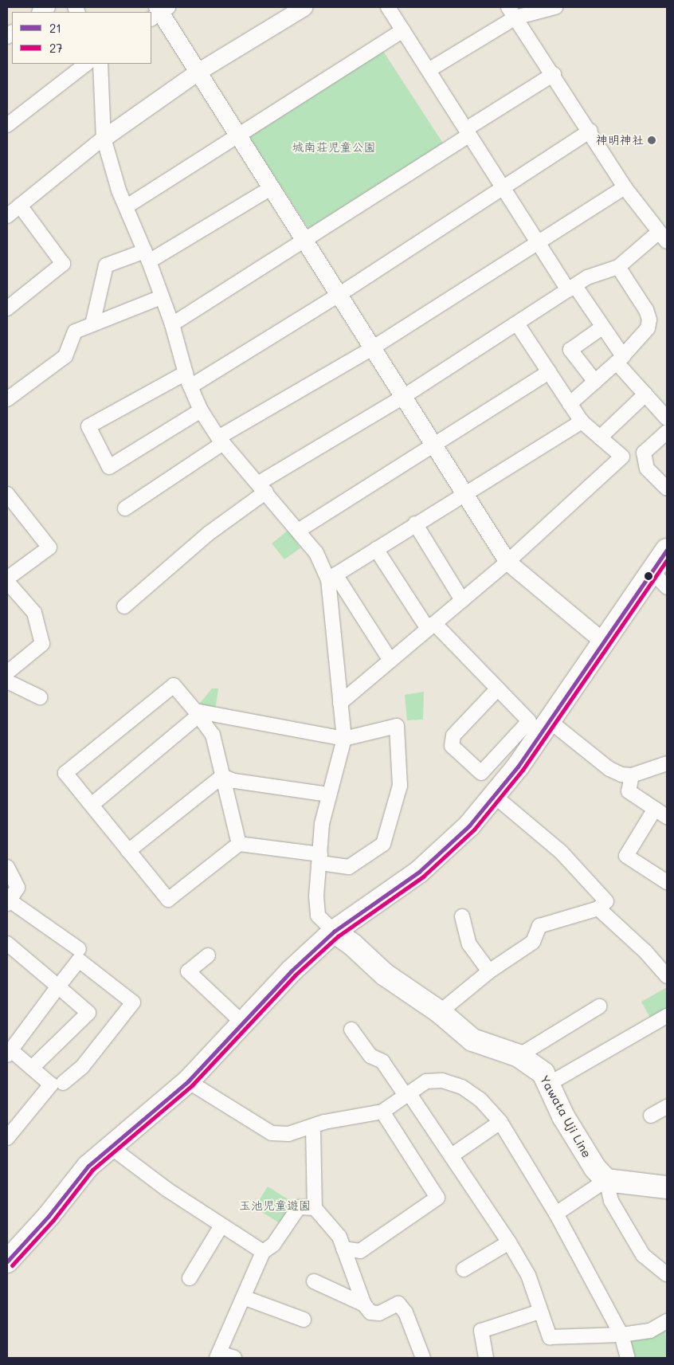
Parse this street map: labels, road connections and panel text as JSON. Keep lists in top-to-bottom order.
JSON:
{
  "streets": {
    "main road": ["Yawata Uji Line"]
  },
  "parks": ["城南荘児童公園", "玉池児童遊園"],
  "places": ["神明神社"],
  "lines": ["transit line 21", "transit line 27"],
  "legend": ["21", "27"]
}
